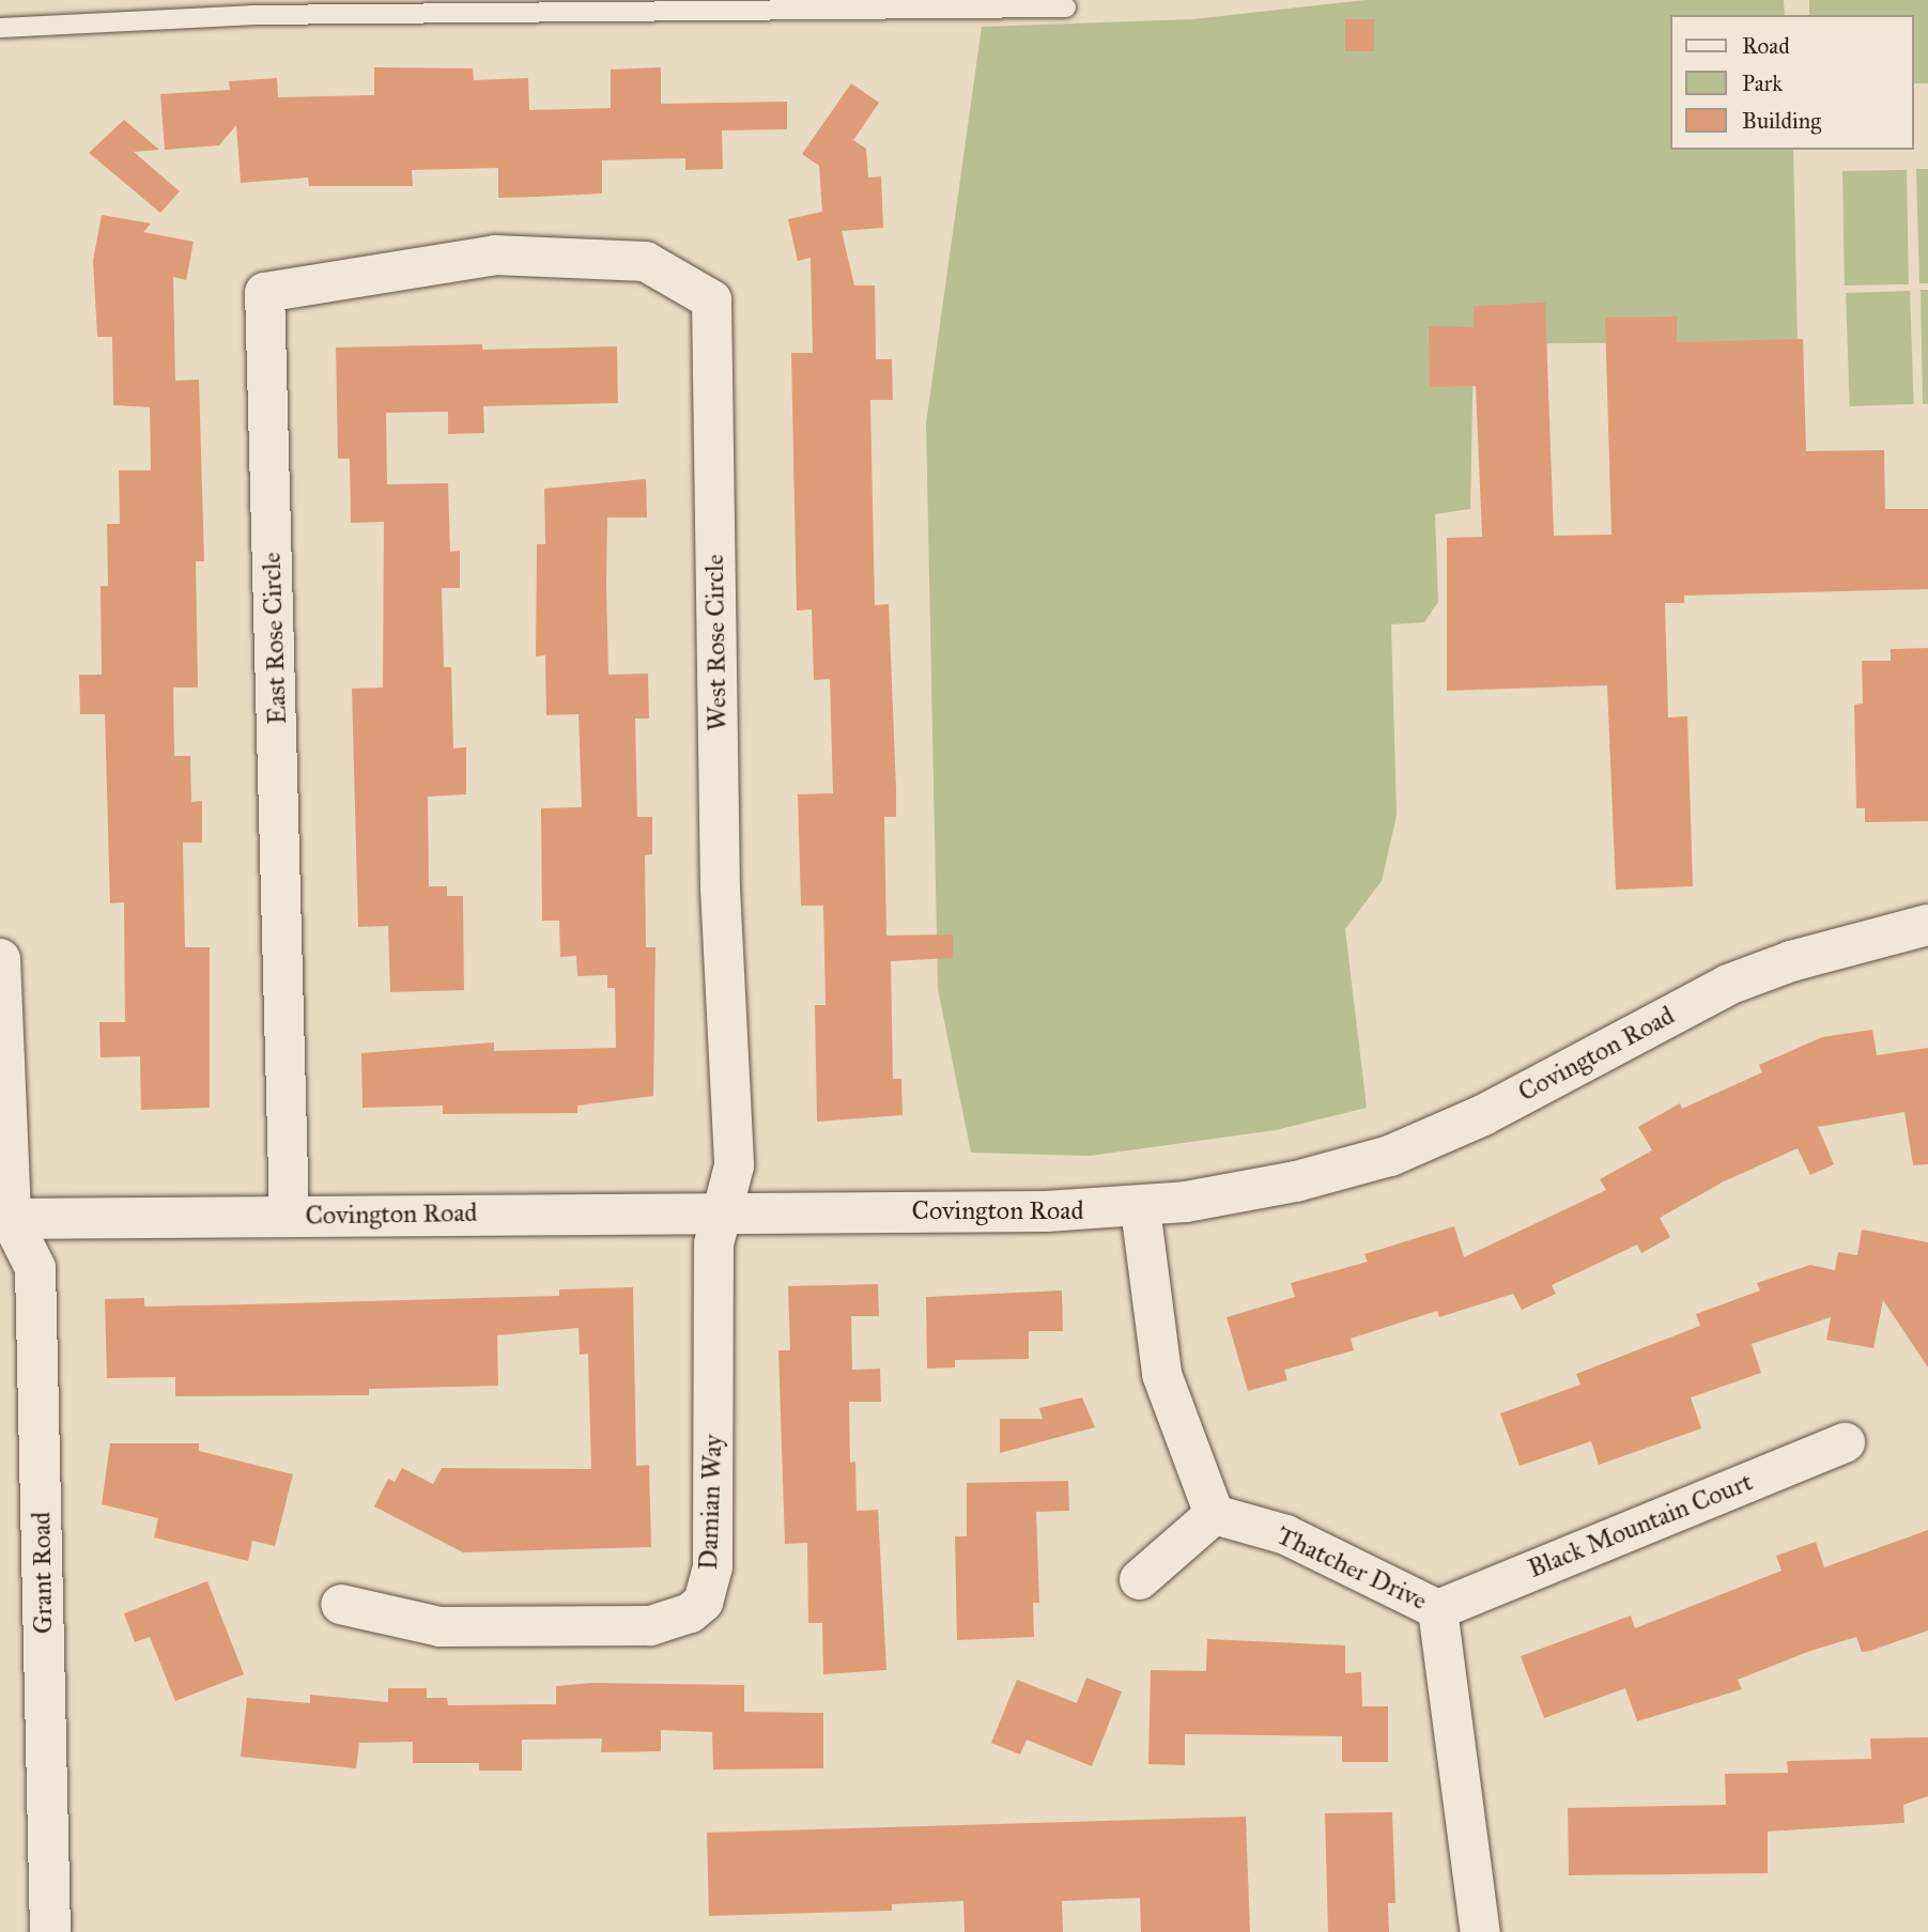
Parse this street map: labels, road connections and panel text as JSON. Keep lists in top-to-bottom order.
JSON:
{
  "streets": {
    "street": [
      "East Rose Circle",
      "West Rose Circle",
      "Covington Road",
      "Damian Way",
      "Black Mountain Court",
      "Thatcher Drive",
      "Grant Road"
    ]
  },
  "crossings": [
    ["East Rose Circle", "West Rose Circle"],
    ["East Rose Circle", "Covington Road"],
    ["West Rose Circle", "Covington Road"],
    ["West Rose Circle", "Damian Way"],
    ["Covington Road", "Damian Way"],
    ["Covington Road", "Grant Road"],
    ["Black Mountain Court", "Thatcher Drive"]
  ],
  "legend": ["Road", "Park", "Building"]
}
